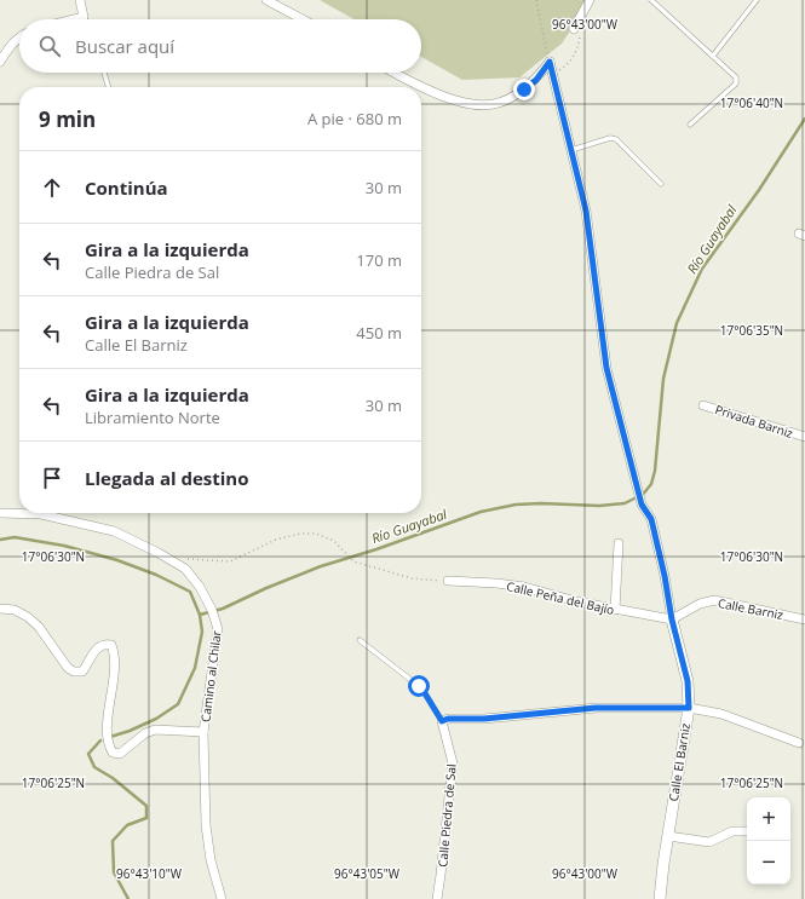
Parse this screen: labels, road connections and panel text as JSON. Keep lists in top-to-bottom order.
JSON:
{
  "streets": {
    "street": [
      "Privada Barniz",
      "Calle Peña del Bajío",
      "Calle Barniz",
      "Camino al Chilar",
      "Calle El Barniz",
      "Calle Piedra de Sal"
    ]
  },
  "crossings": [
    ["Calle Peña del Bajío", "Calle Barniz"],
    ["Calle Peña del Bajío", "Calle El Barniz"],
    ["Calle Barniz", "Calle El Barniz"]
  ],
  "water": ["Río Guayabal"],
  "page": {
    "search": "Buscar aquí",
    "heading": ["9 min", "A pie · 680 m"],
    "list": [
      ["Continúa", "30 m"],
      ["Gira a la izquierda", "Calle Piedra de Sal", "170 m"],
      ["Gira a la izquierda", "Calle El Barniz", "450 m"],
      ["Gira a la izquierda", "Libramiento Norte", "30 m"],
      "Llegada al destino"
    ],
    "map_buttons": ["+", "−"]
  },
  "coordinates": [
    "96°43'00\"W",
    "17°06'40\"N",
    "17°06'35\"N",
    "17°06'30\"N",
    "17°06'25\"N",
    "96°43'10\"W",
    "96°43'05\"W"
  ]
}
